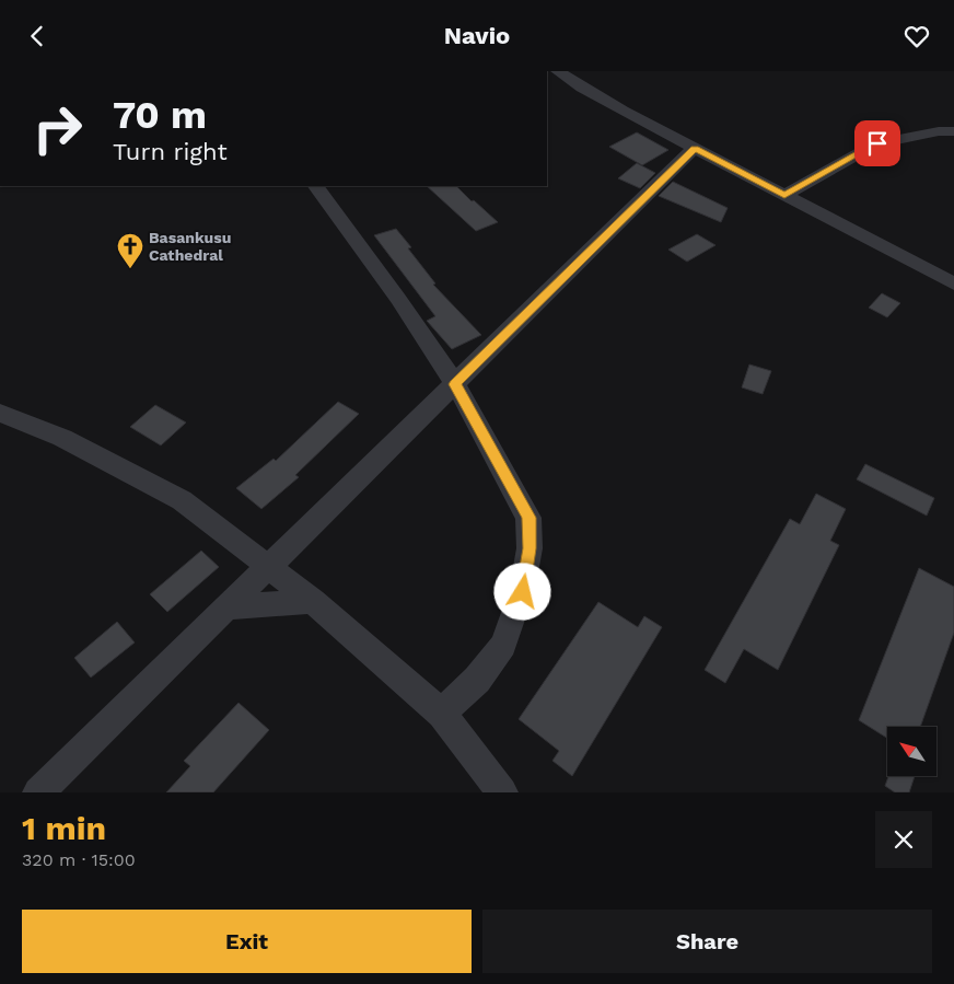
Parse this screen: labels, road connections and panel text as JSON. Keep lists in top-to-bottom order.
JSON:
{
  "places": {
    "church": ["Basankusu Cathedral"]
  },
  "north": "top left",
  "page": {
    "header": "Navio",
    "turn": ["70 m", "Turn right"],
    "heading": ["1 min", "320 m · 15:00"],
    "buttons": ["Exit", "Share"]
  }
}
